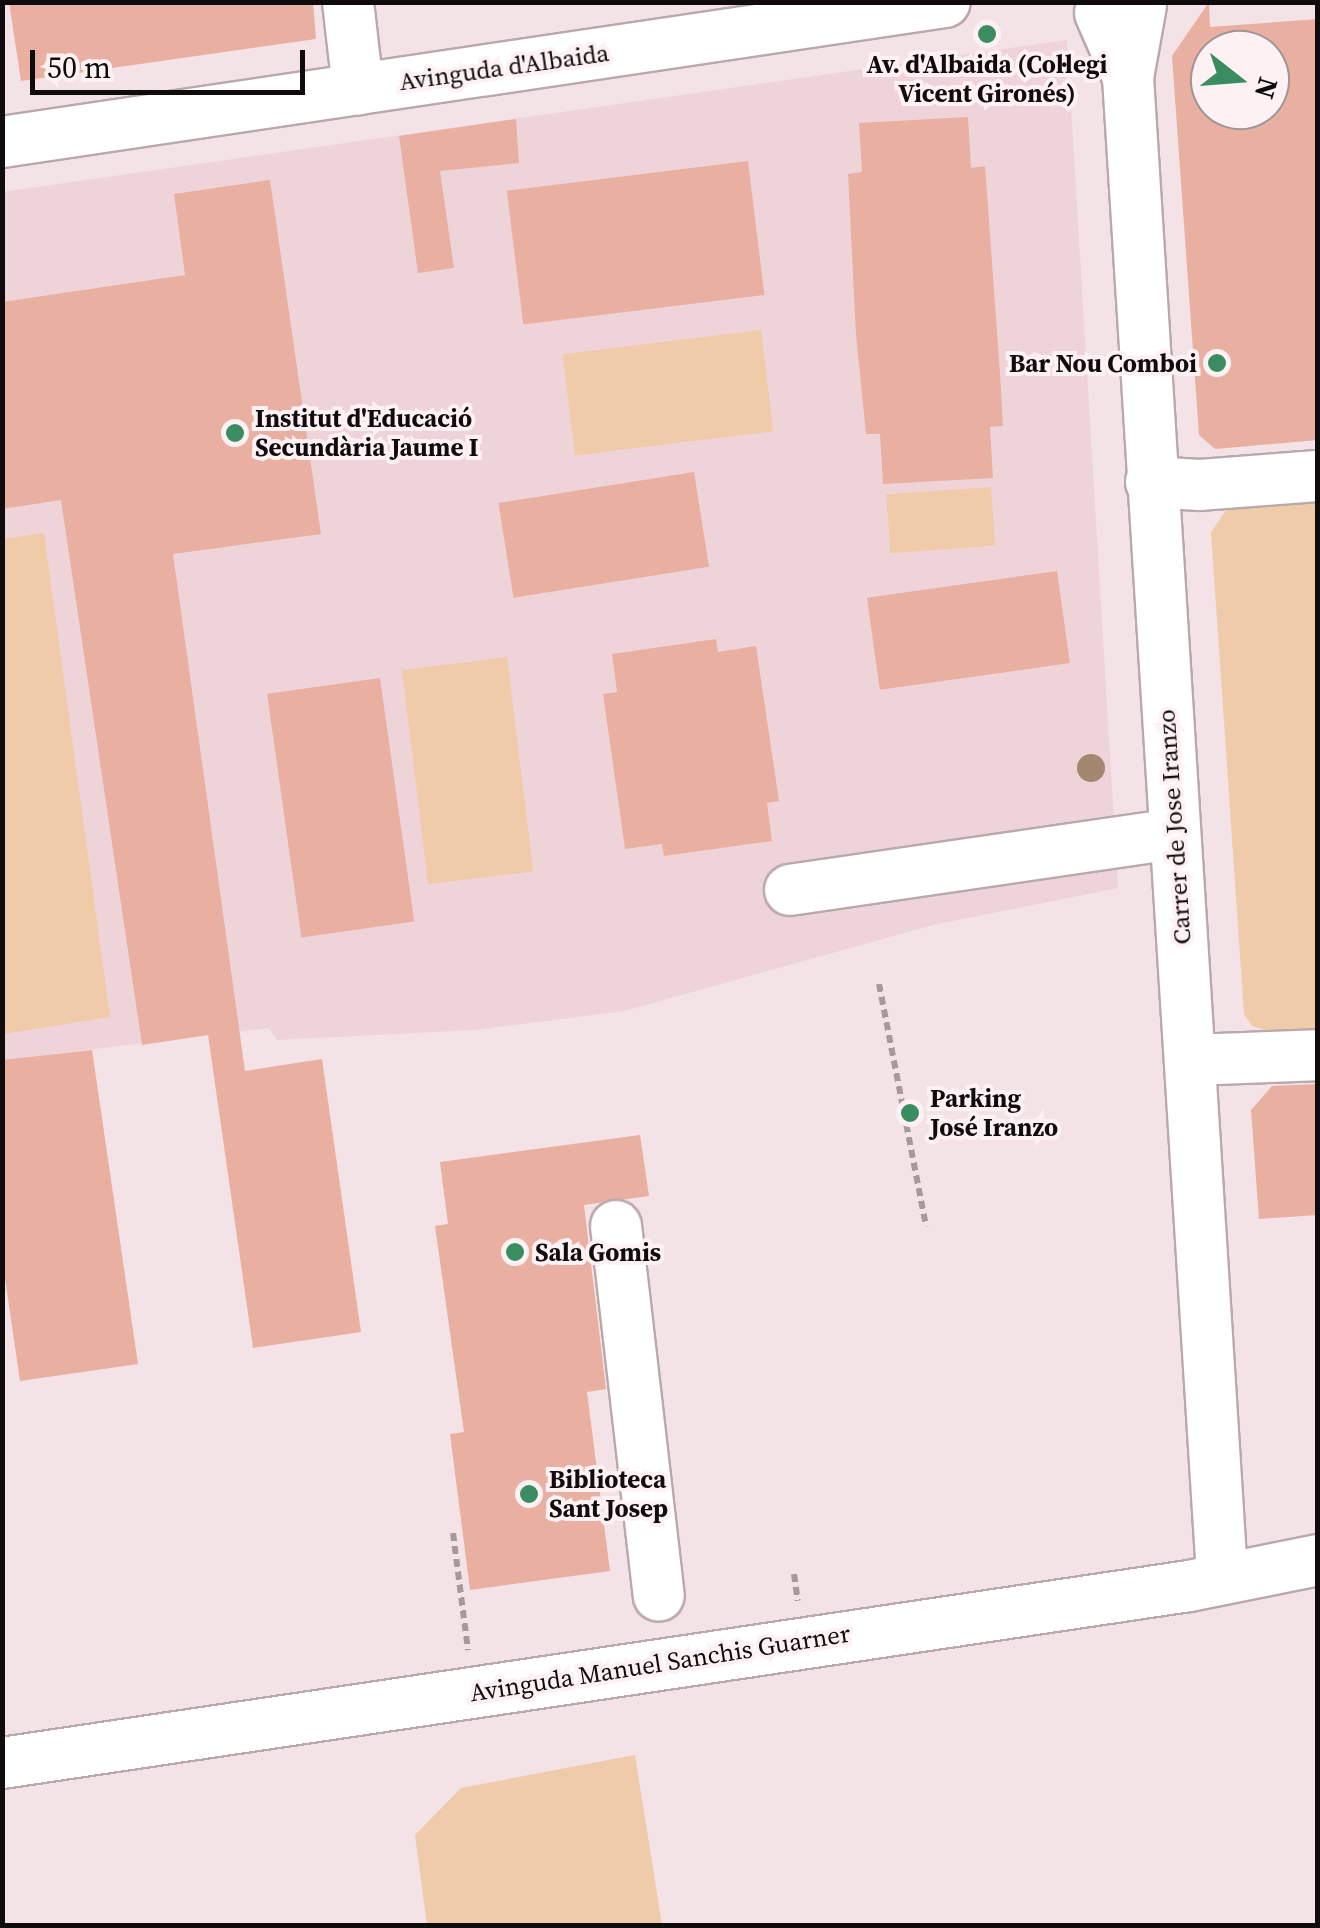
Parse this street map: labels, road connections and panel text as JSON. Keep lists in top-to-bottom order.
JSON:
{
  "streets": {
    "street": ["Avinguda d'Albaida", "Carrer de Jose Iranzo", "Avinguda Manuel Sanchis Guarner"]
  },
  "crossings": [
    ["Carrer de Jose Iranzo", "Avinguda Manuel Sanchis Guarner"]
  ],
  "places": [
    "Av. d'Albaida (Col·legi Vicent Gironés)",
    "Bar Nou Comboi",
    "Institut d'Educació Secundària Jaume I",
    "Parking José Iranzo",
    "Sala Gomis",
    "Biblioteca Sant Josep"
  ],
  "scale_bar": "50 m",
  "north": "right"
}
